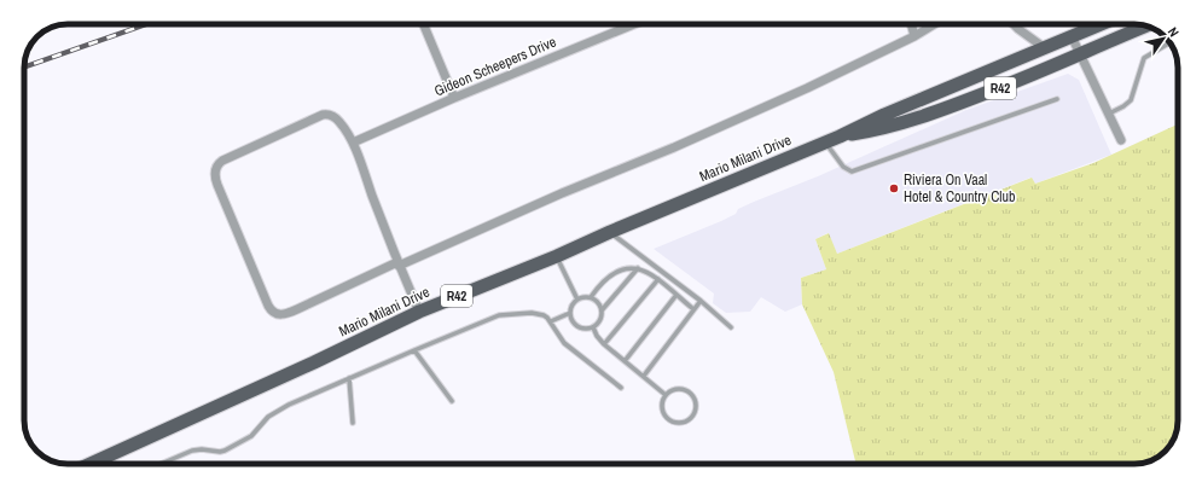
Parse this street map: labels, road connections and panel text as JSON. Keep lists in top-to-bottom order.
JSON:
{
  "streets": {
    "main road": ["R42", "Mario Milani Drive"],
    "street": ["Gideon Scheepers Drive"]
  },
  "places": ["Riviera On Vaal Hotel & Country Club"],
  "north": "top right"
}
